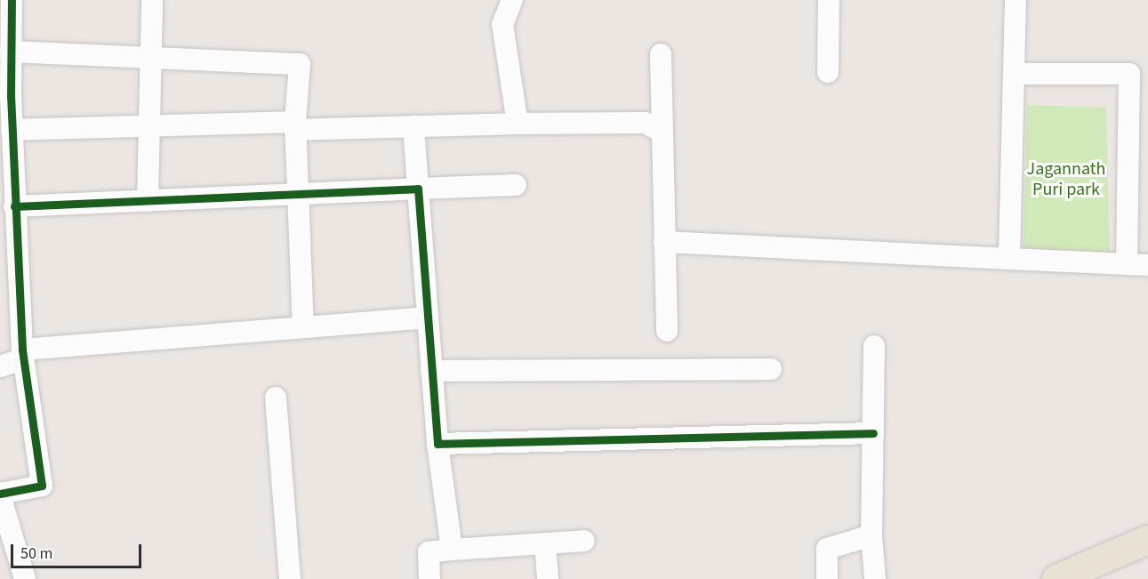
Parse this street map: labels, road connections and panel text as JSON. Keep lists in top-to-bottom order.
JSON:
{
  "parks": ["Jagannath Puri park"],
  "scale_bar": "50 m"
}
